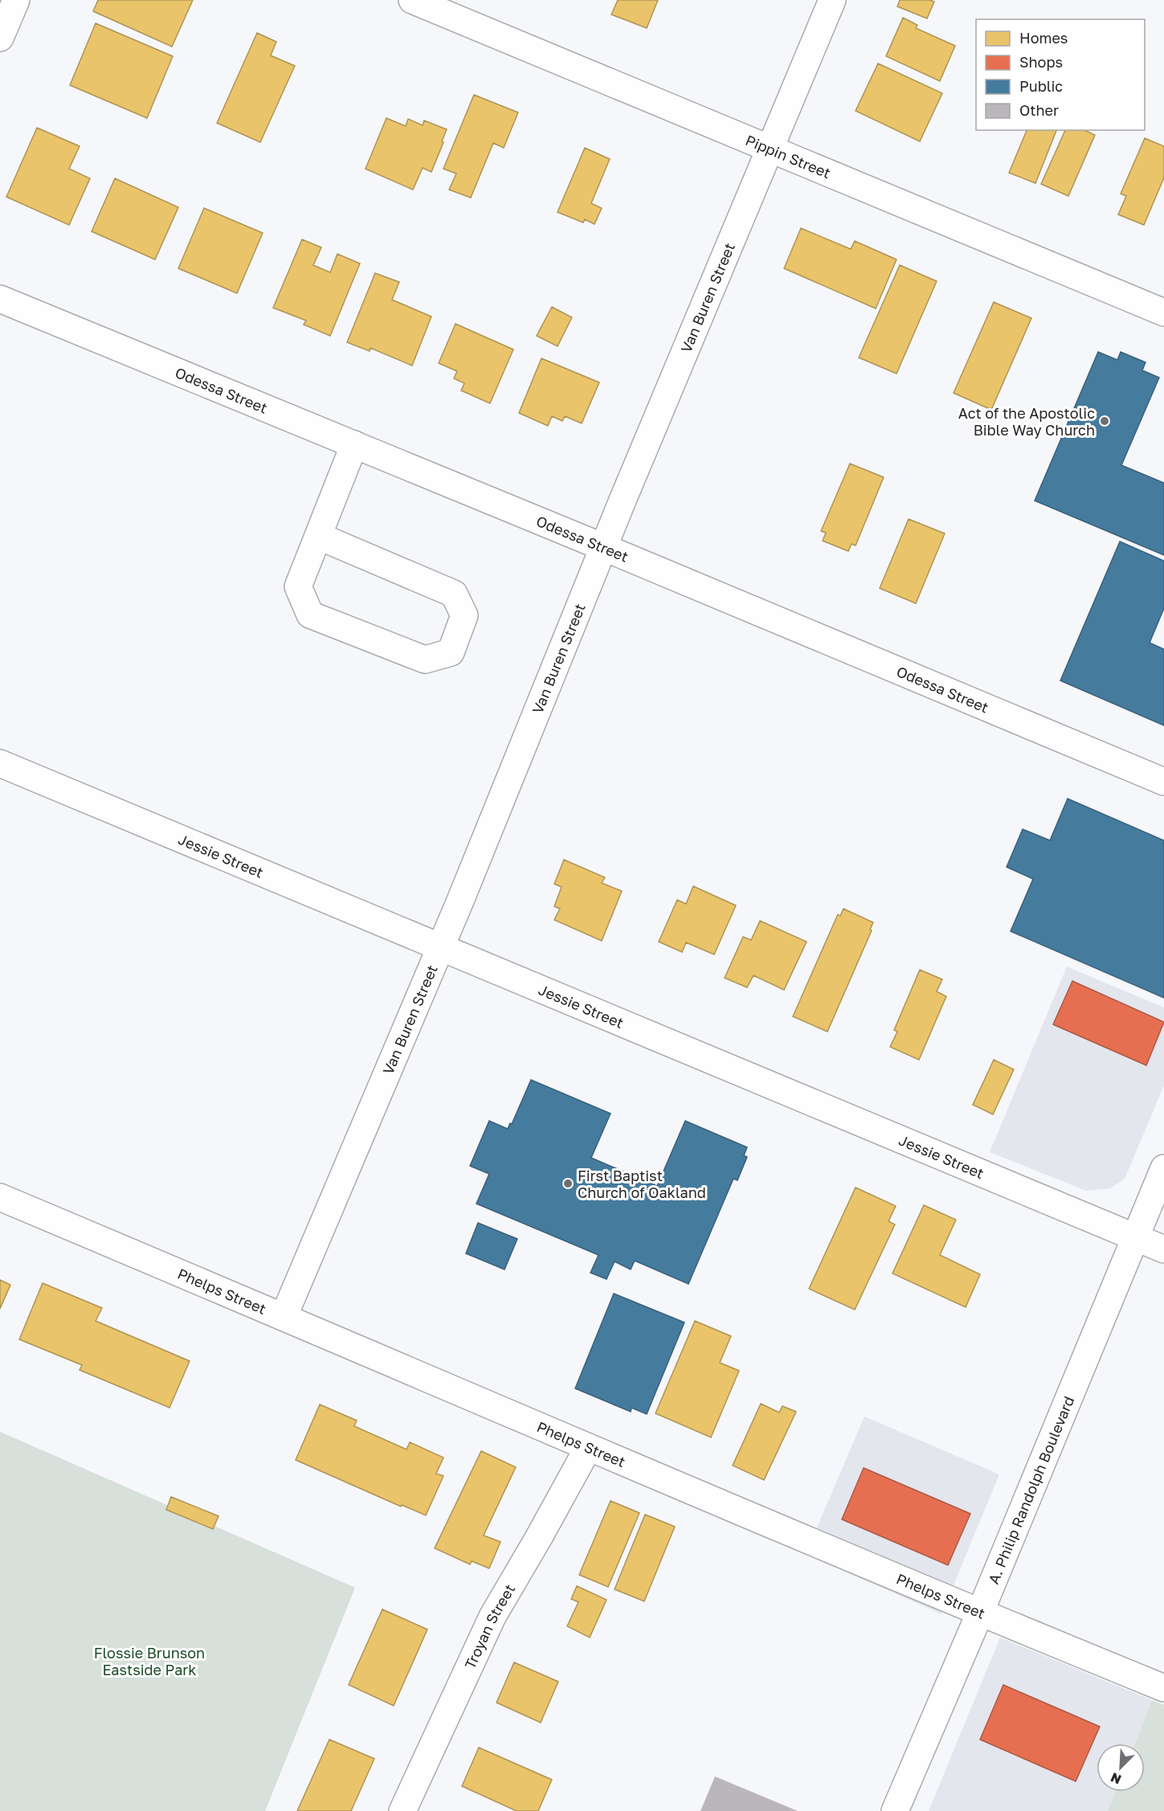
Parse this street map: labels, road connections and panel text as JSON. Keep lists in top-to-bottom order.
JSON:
{
  "streets": {
    "street": [
      "Pippin Street",
      "Van Buren Street",
      "Odessa Street",
      "Jessie Street",
      "Phelps Street",
      "A. Philip Randolph Boulevard",
      "Troyan Street"
    ]
  },
  "crossings": [
    ["Pippin Street", "Van Buren Street"],
    ["Van Buren Street", "Odessa Street"],
    ["Van Buren Street", "Jessie Street"],
    ["Van Buren Street", "Phelps Street"],
    ["Jessie Street", "A. Philip Randolph Boulevard"],
    ["Phelps Street", "A. Philip Randolph Boulevard"],
    ["Phelps Street", "Troyan Street"]
  ],
  "parks": ["Flossie Brunson Eastside Park"],
  "places": ["Act of the Apostolic Bible Way Church", "First Baptist Church of Oakland"],
  "legend": [
    "Homes",
    "Shops",
    "Public",
    "Other"
  ],
  "north": "bottom left"
}
